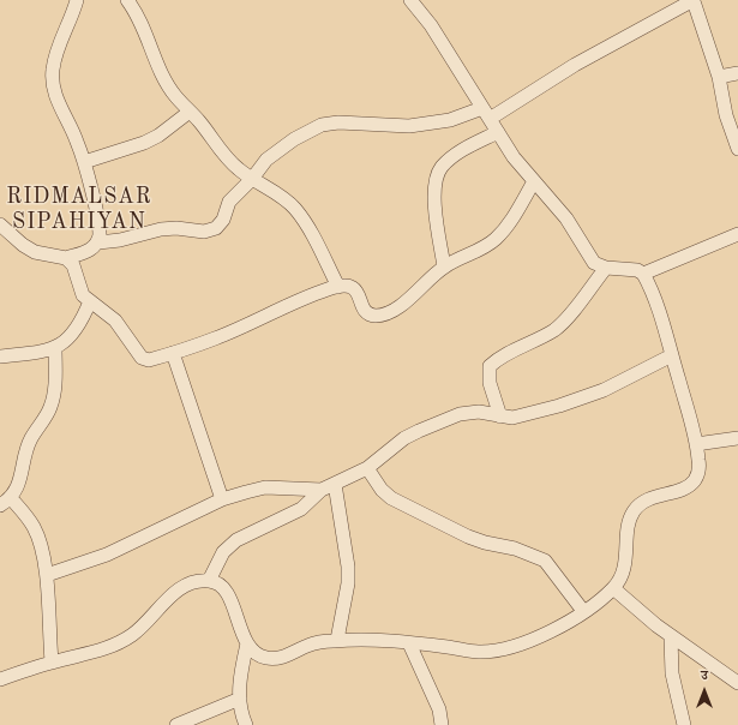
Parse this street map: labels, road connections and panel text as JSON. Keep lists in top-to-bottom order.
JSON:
{
  "districts": ["RIDMALSAR SIPAHIYAN"],
  "north": "top"
}
